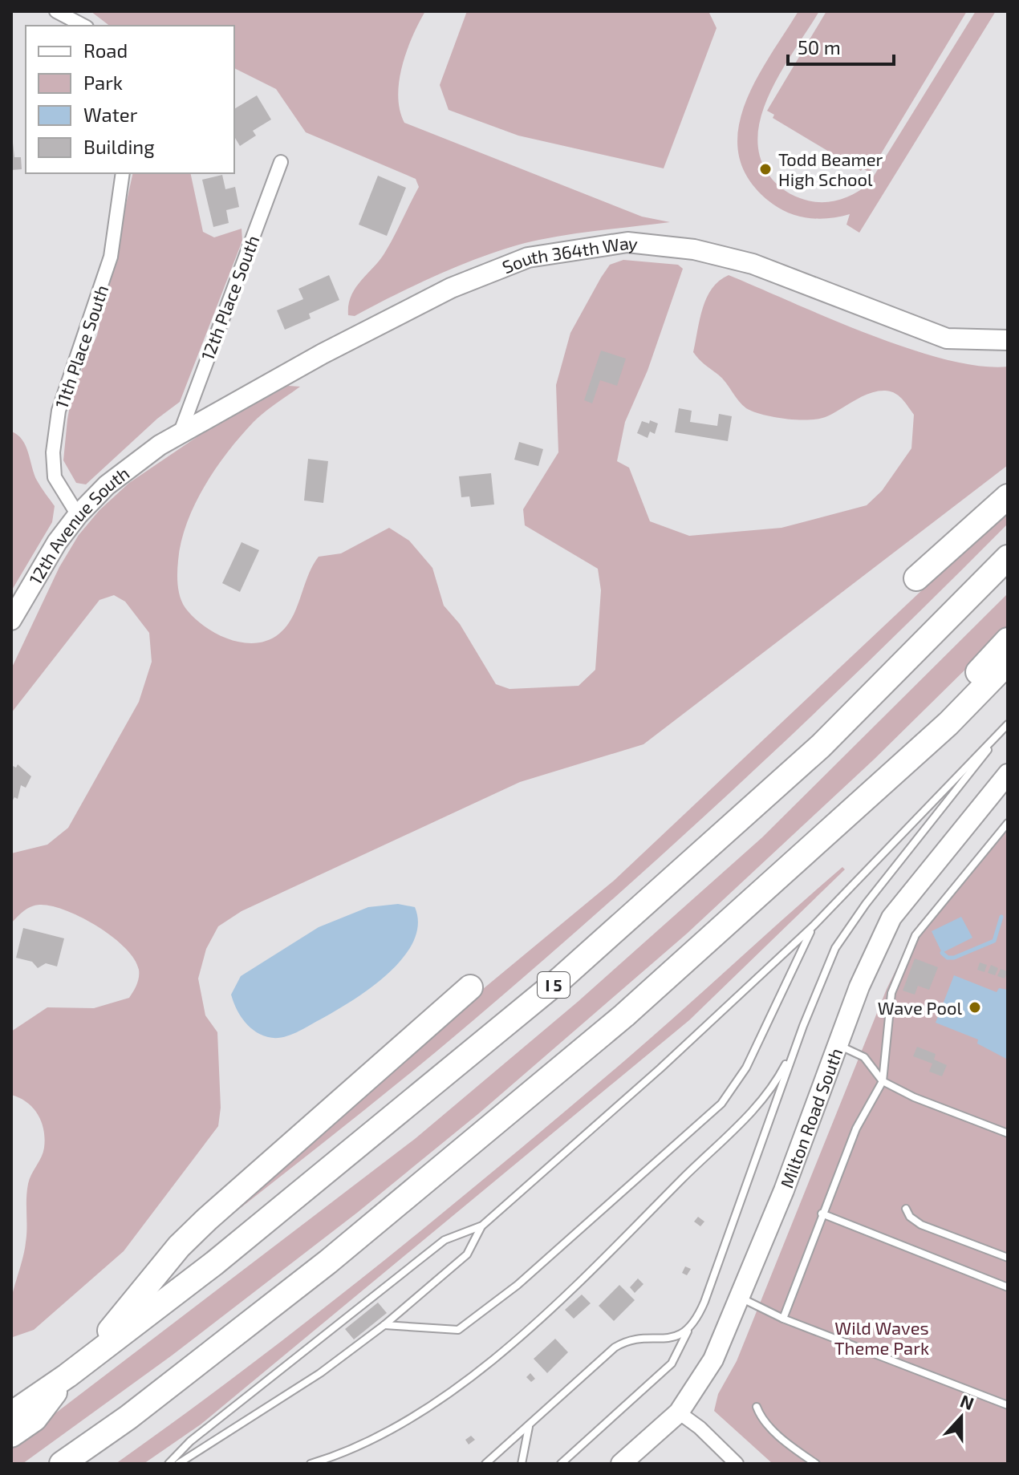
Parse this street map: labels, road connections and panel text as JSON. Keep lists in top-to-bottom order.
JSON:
{
  "streets": {
    "highway": ["I 5"],
    "street": [
      "South 364th Way",
      "12th Place South",
      "11th Place South",
      "12th Avenue South",
      "Milton Road South"
    ]
  },
  "crossings": [
    ["South 364th Way", "12th Place South"],
    ["South 364th Way", "12th Avenue South"],
    ["11th Place South", "12th Avenue South"]
  ],
  "parks": ["Wild Waves Theme Park"],
  "places": ["Todd Beamer High School", "Wave Pool"],
  "legend": [
    "Road",
    "Park",
    "Water",
    "Building"
  ],
  "scale_bar": "50 m",
  "north": "top"
}
